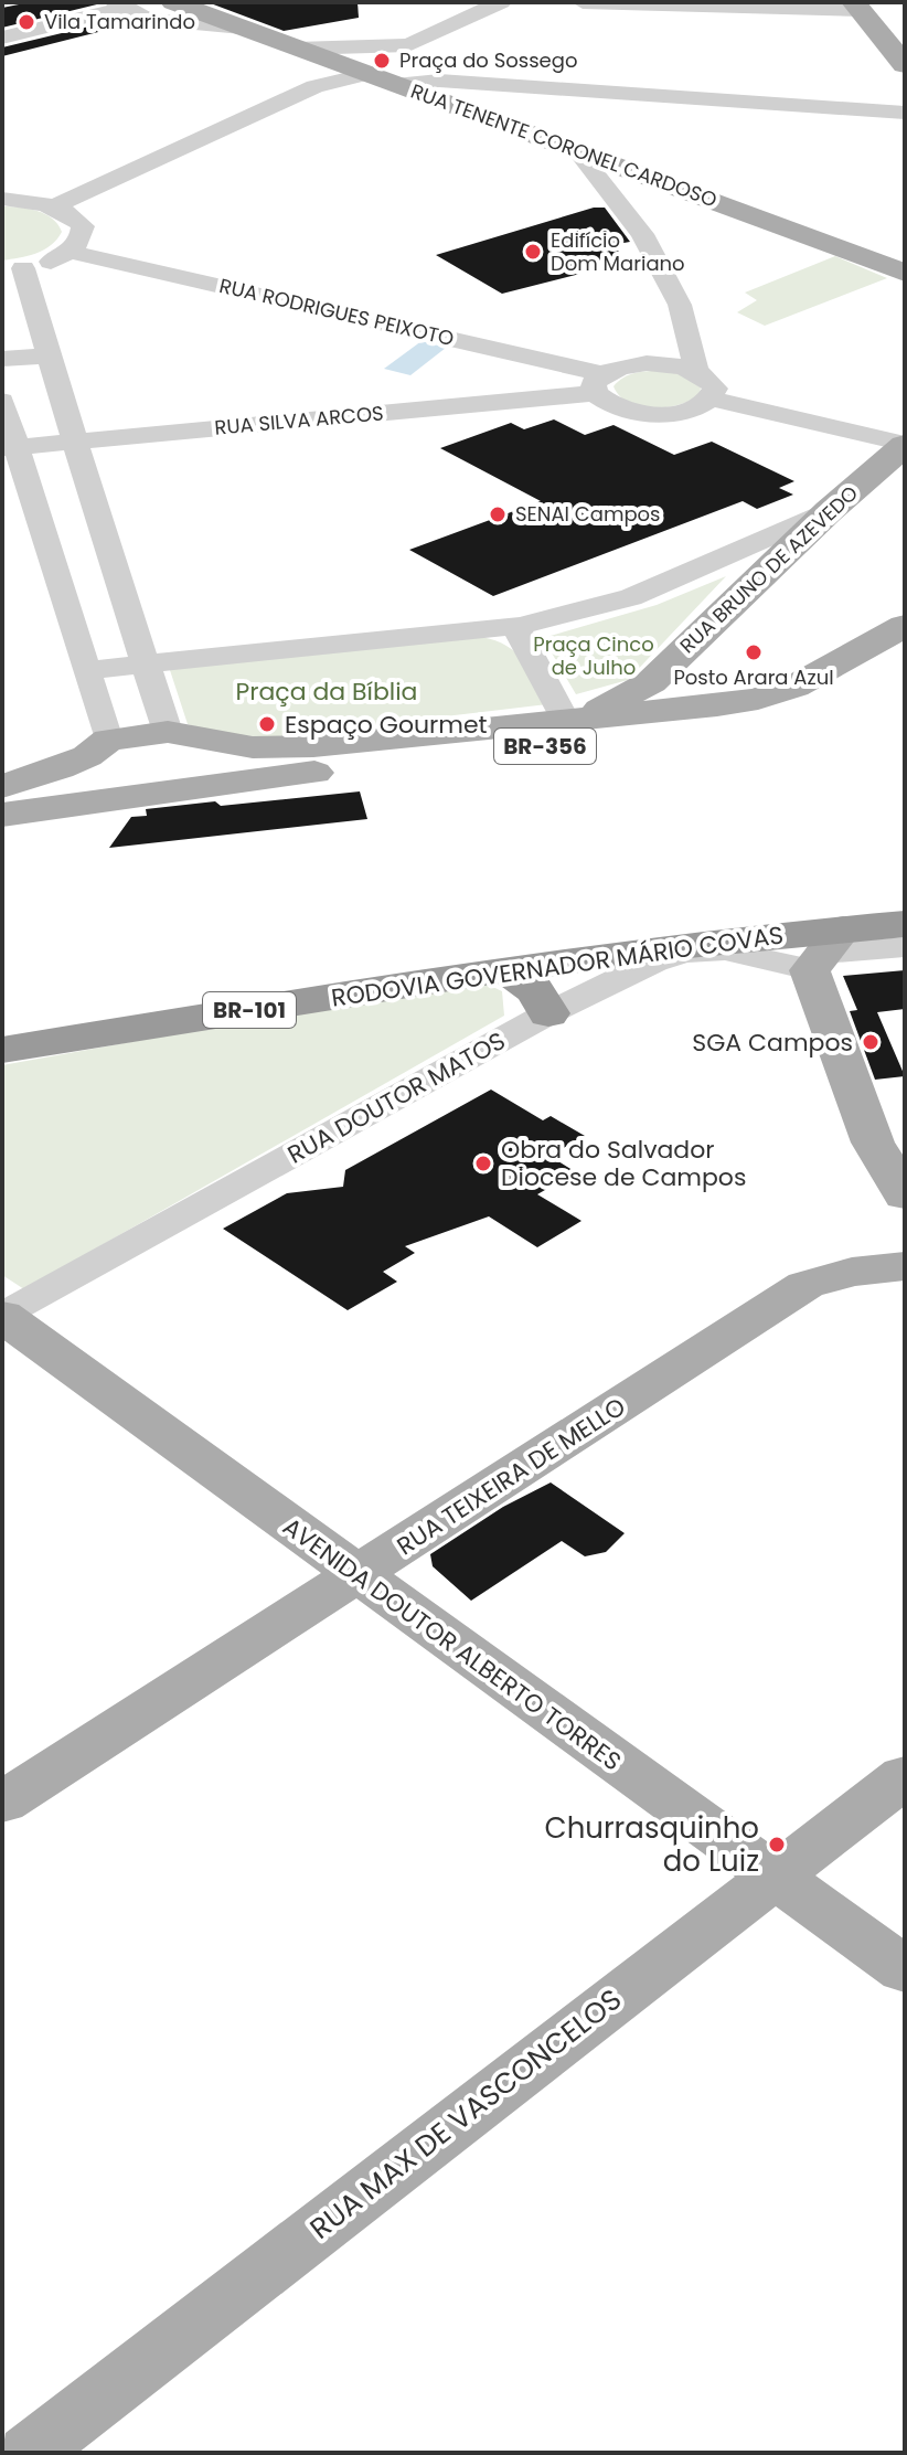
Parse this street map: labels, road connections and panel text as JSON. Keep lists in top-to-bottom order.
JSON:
{
  "streets": {
    "highway": ["RODOVIA GOVERNADOR MÁRIO COVAS", "BR-101"],
    "main road": [
      "RUA TENENTE CORONEL CARDOSO",
      "RUA BRUNO DE AZEVEDO",
      "BR-356",
      "RUA TEIXEIRA DE MELLO",
      "AVENIDA DOUTOR ALBERTO TORRES",
      "RUA MAX DE VASCONCELOS"
    ],
    "street": ["RUA RODRIGUES PEIXOTO", "RUA SILVA ARCOS", "RUA DOUTOR MATOS"]
  },
  "crossings": [
    ["RUA RODRIGUES PEIXOTO", "RUA SILVA ARCOS"],
    ["RUA BRUNO DE AZEVEDO", "BR-356"],
    ["RODOVIA GOVERNADOR MÁRIO COVAS", "RUA DOUTOR MATOS"],
    ["RUA DOUTOR MATOS", "AVENIDA DOUTOR ALBERTO TORRES"],
    ["RUA TEIXEIRA DE MELLO", "AVENIDA DOUTOR ALBERTO TORRES"],
    ["AVENIDA DOUTOR ALBERTO TORRES", "RUA MAX DE VASCONCELOS"]
  ],
  "parks": ["Praça Cinco de Julho", "Praça da Bíblia"],
  "places": [
    "Vila Tamarindo",
    "Praça do Sossego",
    "Edifício Dom Mariano",
    "SENAI Campos",
    "Posto Arara Azul",
    "Espaço Gourmet",
    "SGA Campos",
    "Obra do Salvador Diocese de Campos",
    "Churrasquinho do Luiz"
  ]
}
